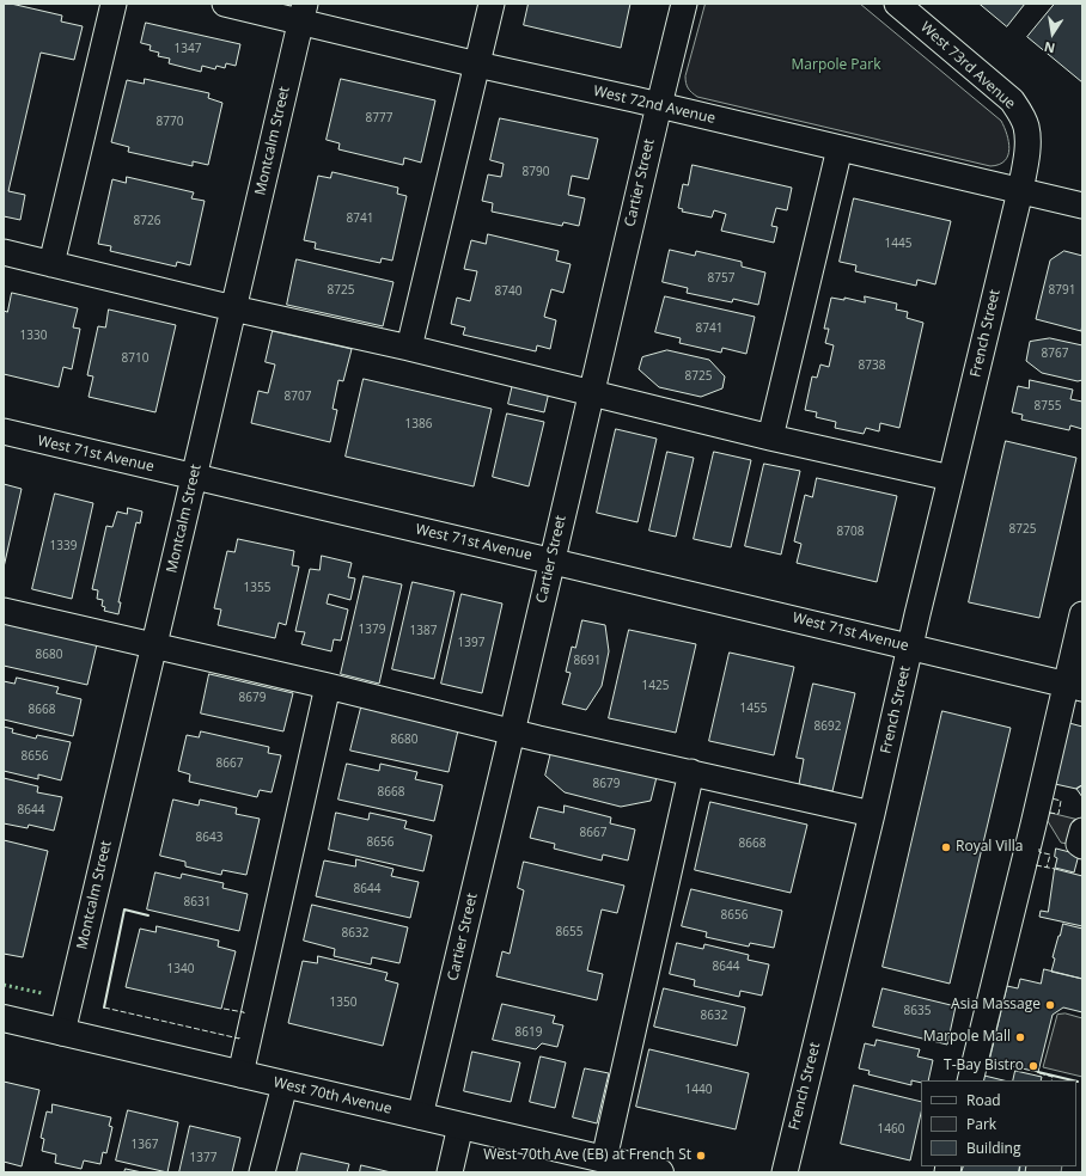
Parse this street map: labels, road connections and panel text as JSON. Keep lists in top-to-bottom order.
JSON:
{
  "streets": {
    "highway": ["West 70th Avenue"],
    "street": [
      "West 73rd Avenue",
      "West 72nd Avenue",
      "Montcalm Street",
      "Cartier Street",
      "French Street",
      "West 71st Avenue"
    ]
  },
  "crossings": [
    ["West 73rd Avenue", "West 72nd Avenue"],
    ["West 73rd Avenue", "French Street"],
    ["West 72nd Avenue", "Montcalm Street"],
    ["West 72nd Avenue", "Cartier Street"],
    ["West 72nd Avenue", "French Street"],
    ["Montcalm Street", "West 71st Avenue"],
    ["Montcalm Street", "West 70th Avenue"],
    ["Cartier Street", "West 71st Avenue"],
    ["Cartier Street", "West 70th Avenue"],
    ["French Street", "West 71st Avenue"]
  ],
  "parks": ["Marpole Park"],
  "places": [
    "Royal Villa",
    "Asia Massage",
    "Marpole Mall",
    "T-Bay Bistro",
    "West 70th Ave (EB) at French St"
  ],
  "house_numbers": [
    "1347",
    "8777",
    "8770",
    "8790",
    "8741",
    "8726",
    "1445",
    "8757",
    "8725",
    "8791",
    "8740",
    "8741",
    "1330",
    "8767",
    "8710",
    "8738",
    "8725",
    "8707",
    "8755",
    "1386",
    "8725",
    "8708",
    "1339",
    "1355",
    "1379",
    "1387",
    "1397",
    "8680",
    "8691",
    "1425",
    "8679",
    "1455",
    "8668",
    "8692",
    "8680",
    "8656",
    "8667",
    "8679",
    "8668",
    "8644",
    "8667",
    "8643",
    "8656",
    "8668",
    "8644",
    "8631",
    "8656",
    "8655",
    "8632",
    "8644",
    "1340",
    "1350",
    "8635",
    "8632",
    "8619",
    "1440",
    "1460",
    "1367",
    "1377"
  ],
  "legend": ["Road", "Park", "Building"],
  "north": "bottom"
}
